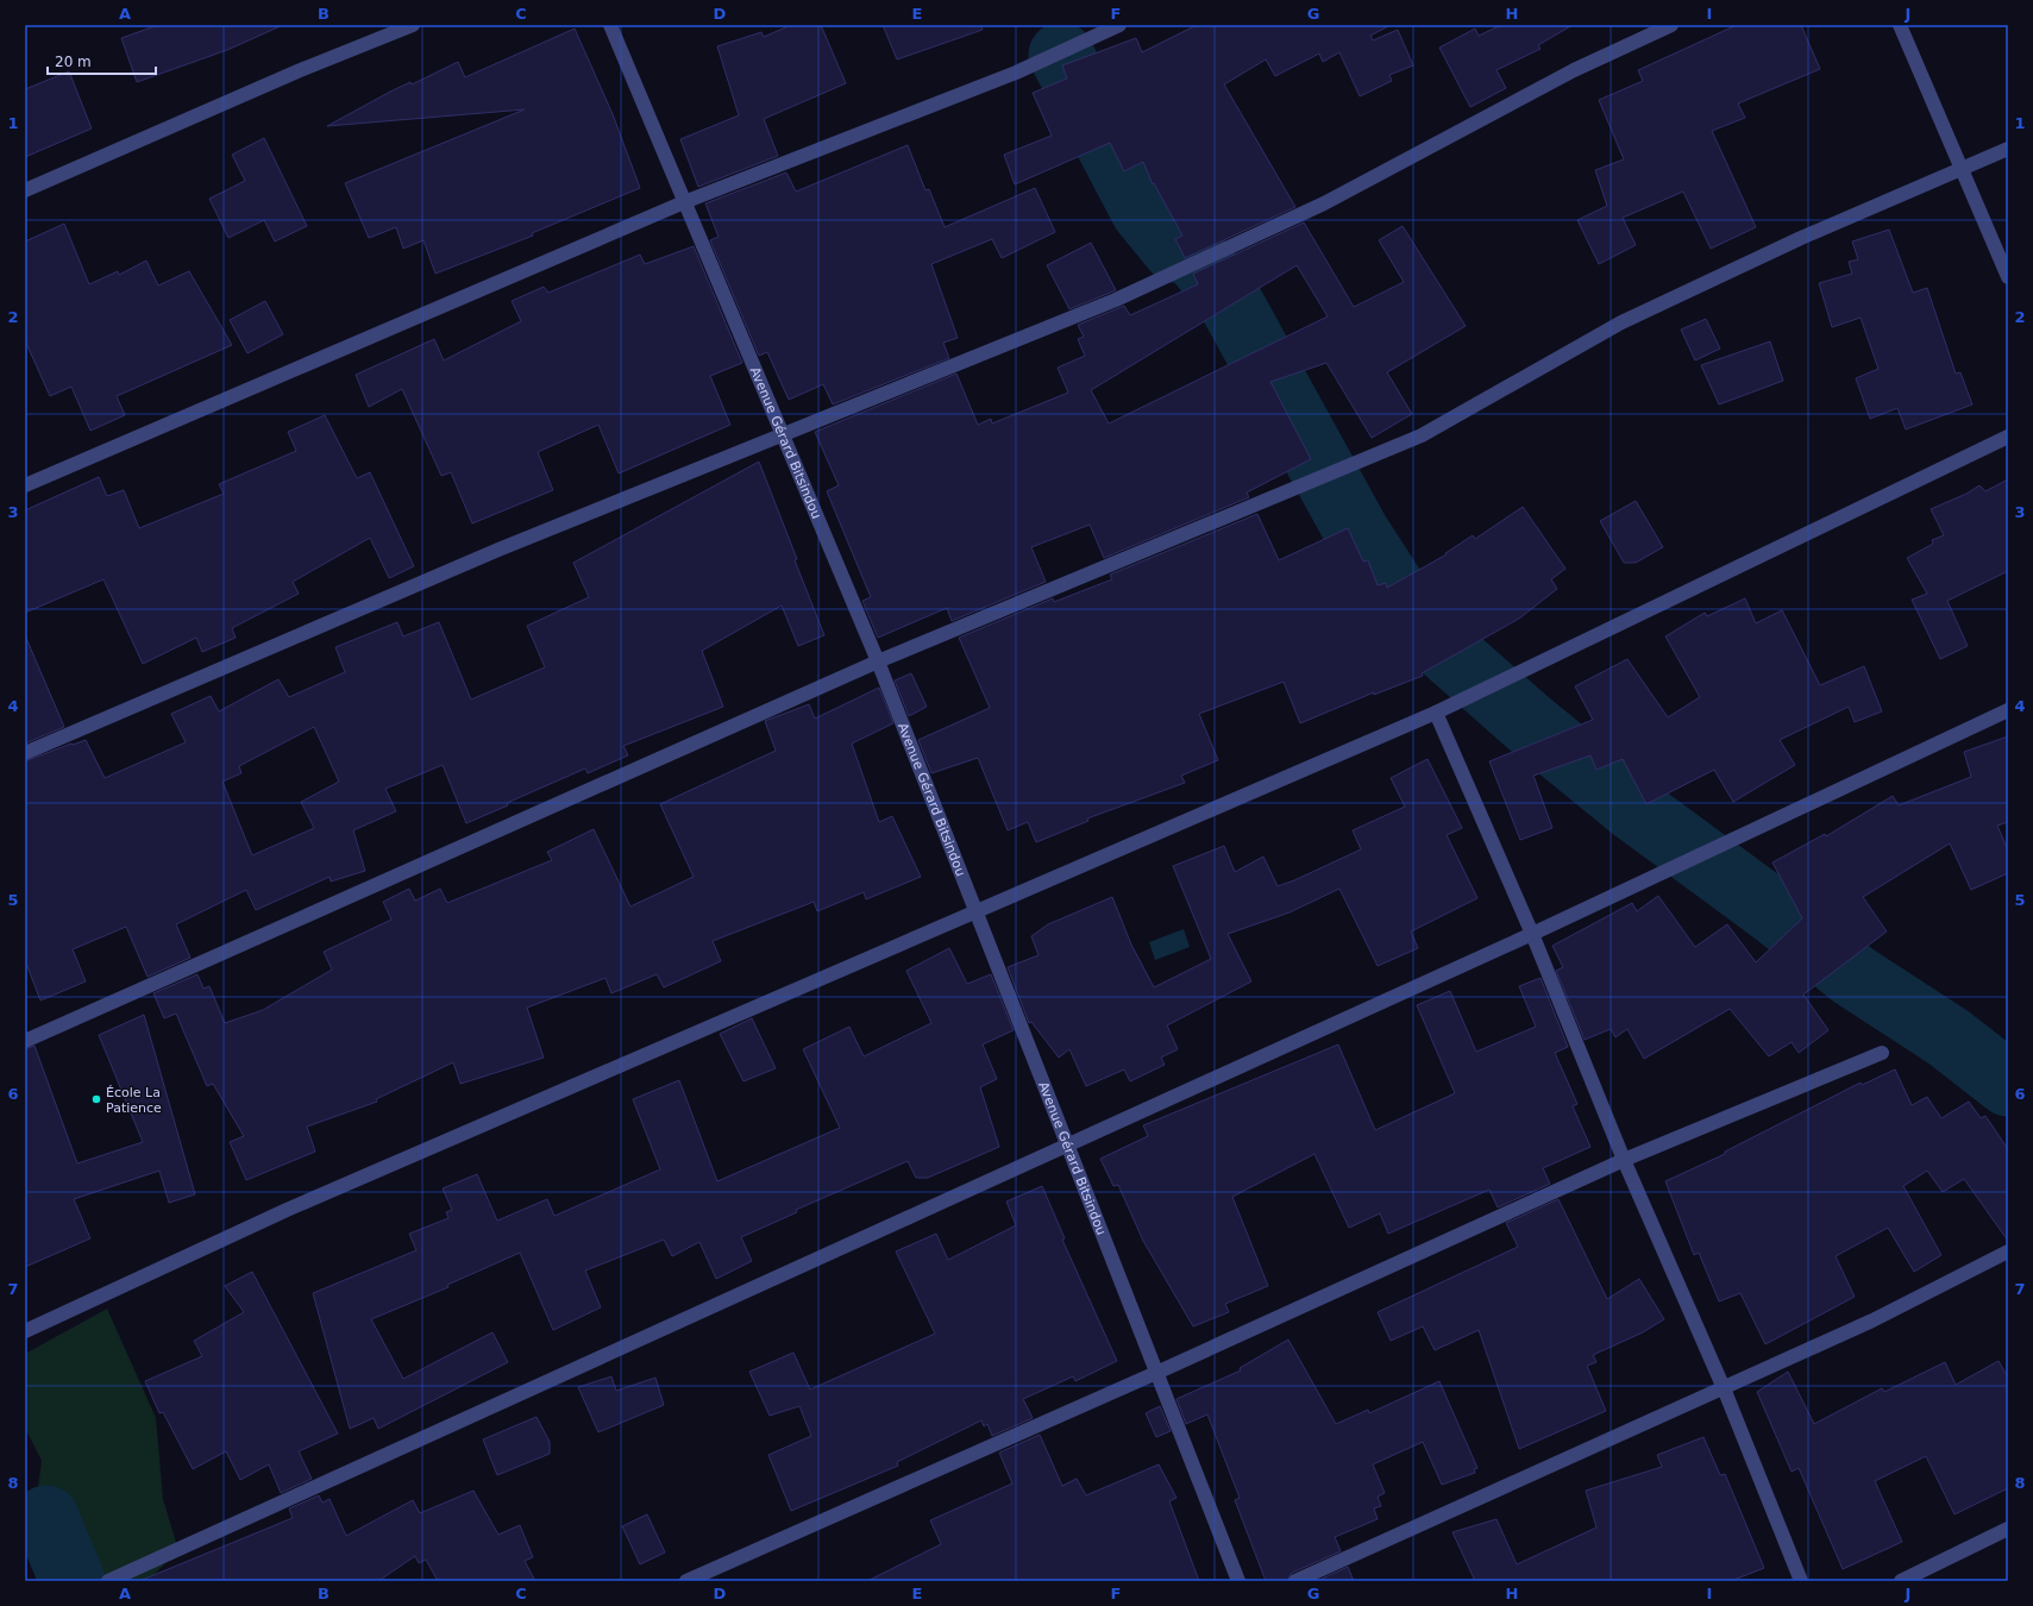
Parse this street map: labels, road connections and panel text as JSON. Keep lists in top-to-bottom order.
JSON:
{
  "streets": {
    "street": ["Avenue Gérard Bitsindou"]
  },
  "places": ["École La Patience"],
  "scale_bar": "20 m",
  "grid": {
    "columns": [
      "A",
      "B",
      "C",
      "D",
      "E",
      "F",
      "G",
      "H",
      "I",
      "J"
    ],
    "rows": [
      "1",
      "2",
      "3",
      "4",
      "5",
      "6",
      "7",
      "8"
    ]
  }
}
